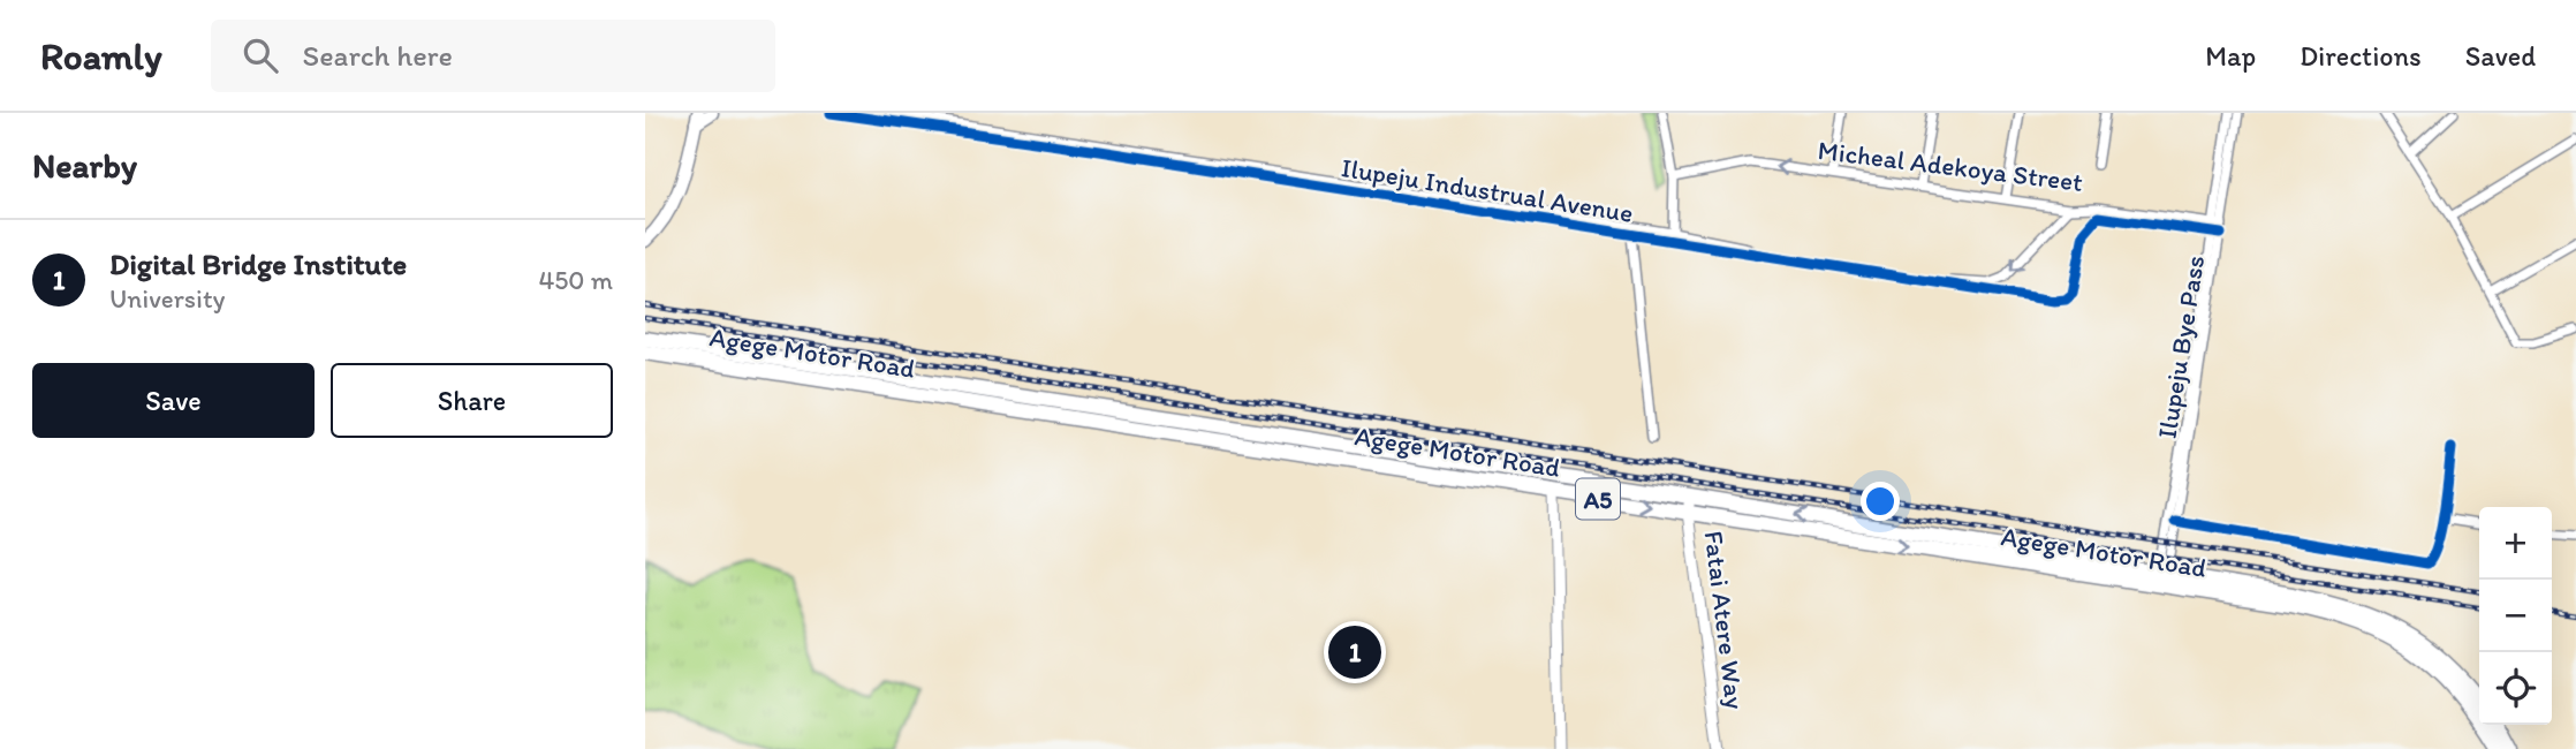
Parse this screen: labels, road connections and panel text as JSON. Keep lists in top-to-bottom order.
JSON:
{
  "streets": {
    "highway": ["Agege Motor Road", "A5"],
    "street": [
      "Micheal Adekoya Street",
      "Ilupeju Industrual Avenue",
      "Ilupeju Bye Pass",
      "Fatai Atere Way"
    ]
  },
  "crossings": [
    ["Micheal Adekoya Street", "Ilupeju Industrual Avenue"],
    ["Micheal Adekoya Street", "Ilupeju Bye Pass"],
    ["Ilupeju Bye Pass", "Agege Motor Road"],
    ["Agege Motor Road", "Fatai Atere Way"]
  ],
  "page": {
    "header": "Roamly",
    "search": "Search here",
    "nav": ["Map", "Directions", "Saved"],
    "heading": "Nearby",
    "list": [
      {
        "mark": "1",
        "name": "Digital Bridge Institute",
        "note": "University",
        "value": "450 m"
      }
    ],
    "buttons": ["Save", "Share"],
    "map_buttons": ["+", "−"],
    "pins": "1"
  }
}
